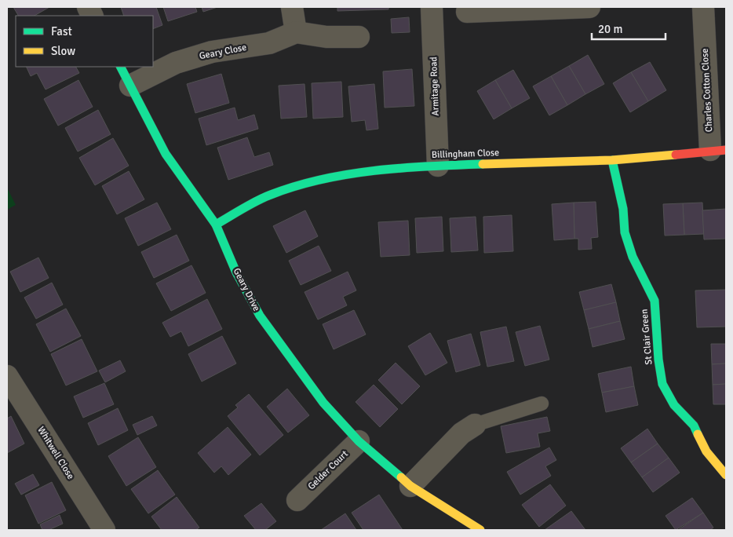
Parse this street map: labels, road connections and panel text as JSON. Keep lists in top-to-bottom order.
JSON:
{
  "streets": {
    "street": [
      "Geary Close",
      "Armitage Road",
      "Charles Cotton Close",
      "Billingham Close",
      "Geary Drive",
      "St Clair Green",
      "Whitwell Close",
      "Gelder Court"
    ]
  },
  "crossings": [
    ["Geary Close", "Geary Drive"],
    ["Armitage Road", "Billingham Close"],
    ["Charles Cotton Close", "Billingham Close"],
    ["Billingham Close", "Geary Drive"],
    ["Billingham Close", "St Clair Green"],
    ["Geary Drive", "Gelder Court"]
  ],
  "legend": ["Fast", "Slow"],
  "scale_bar": "20 m"
}
